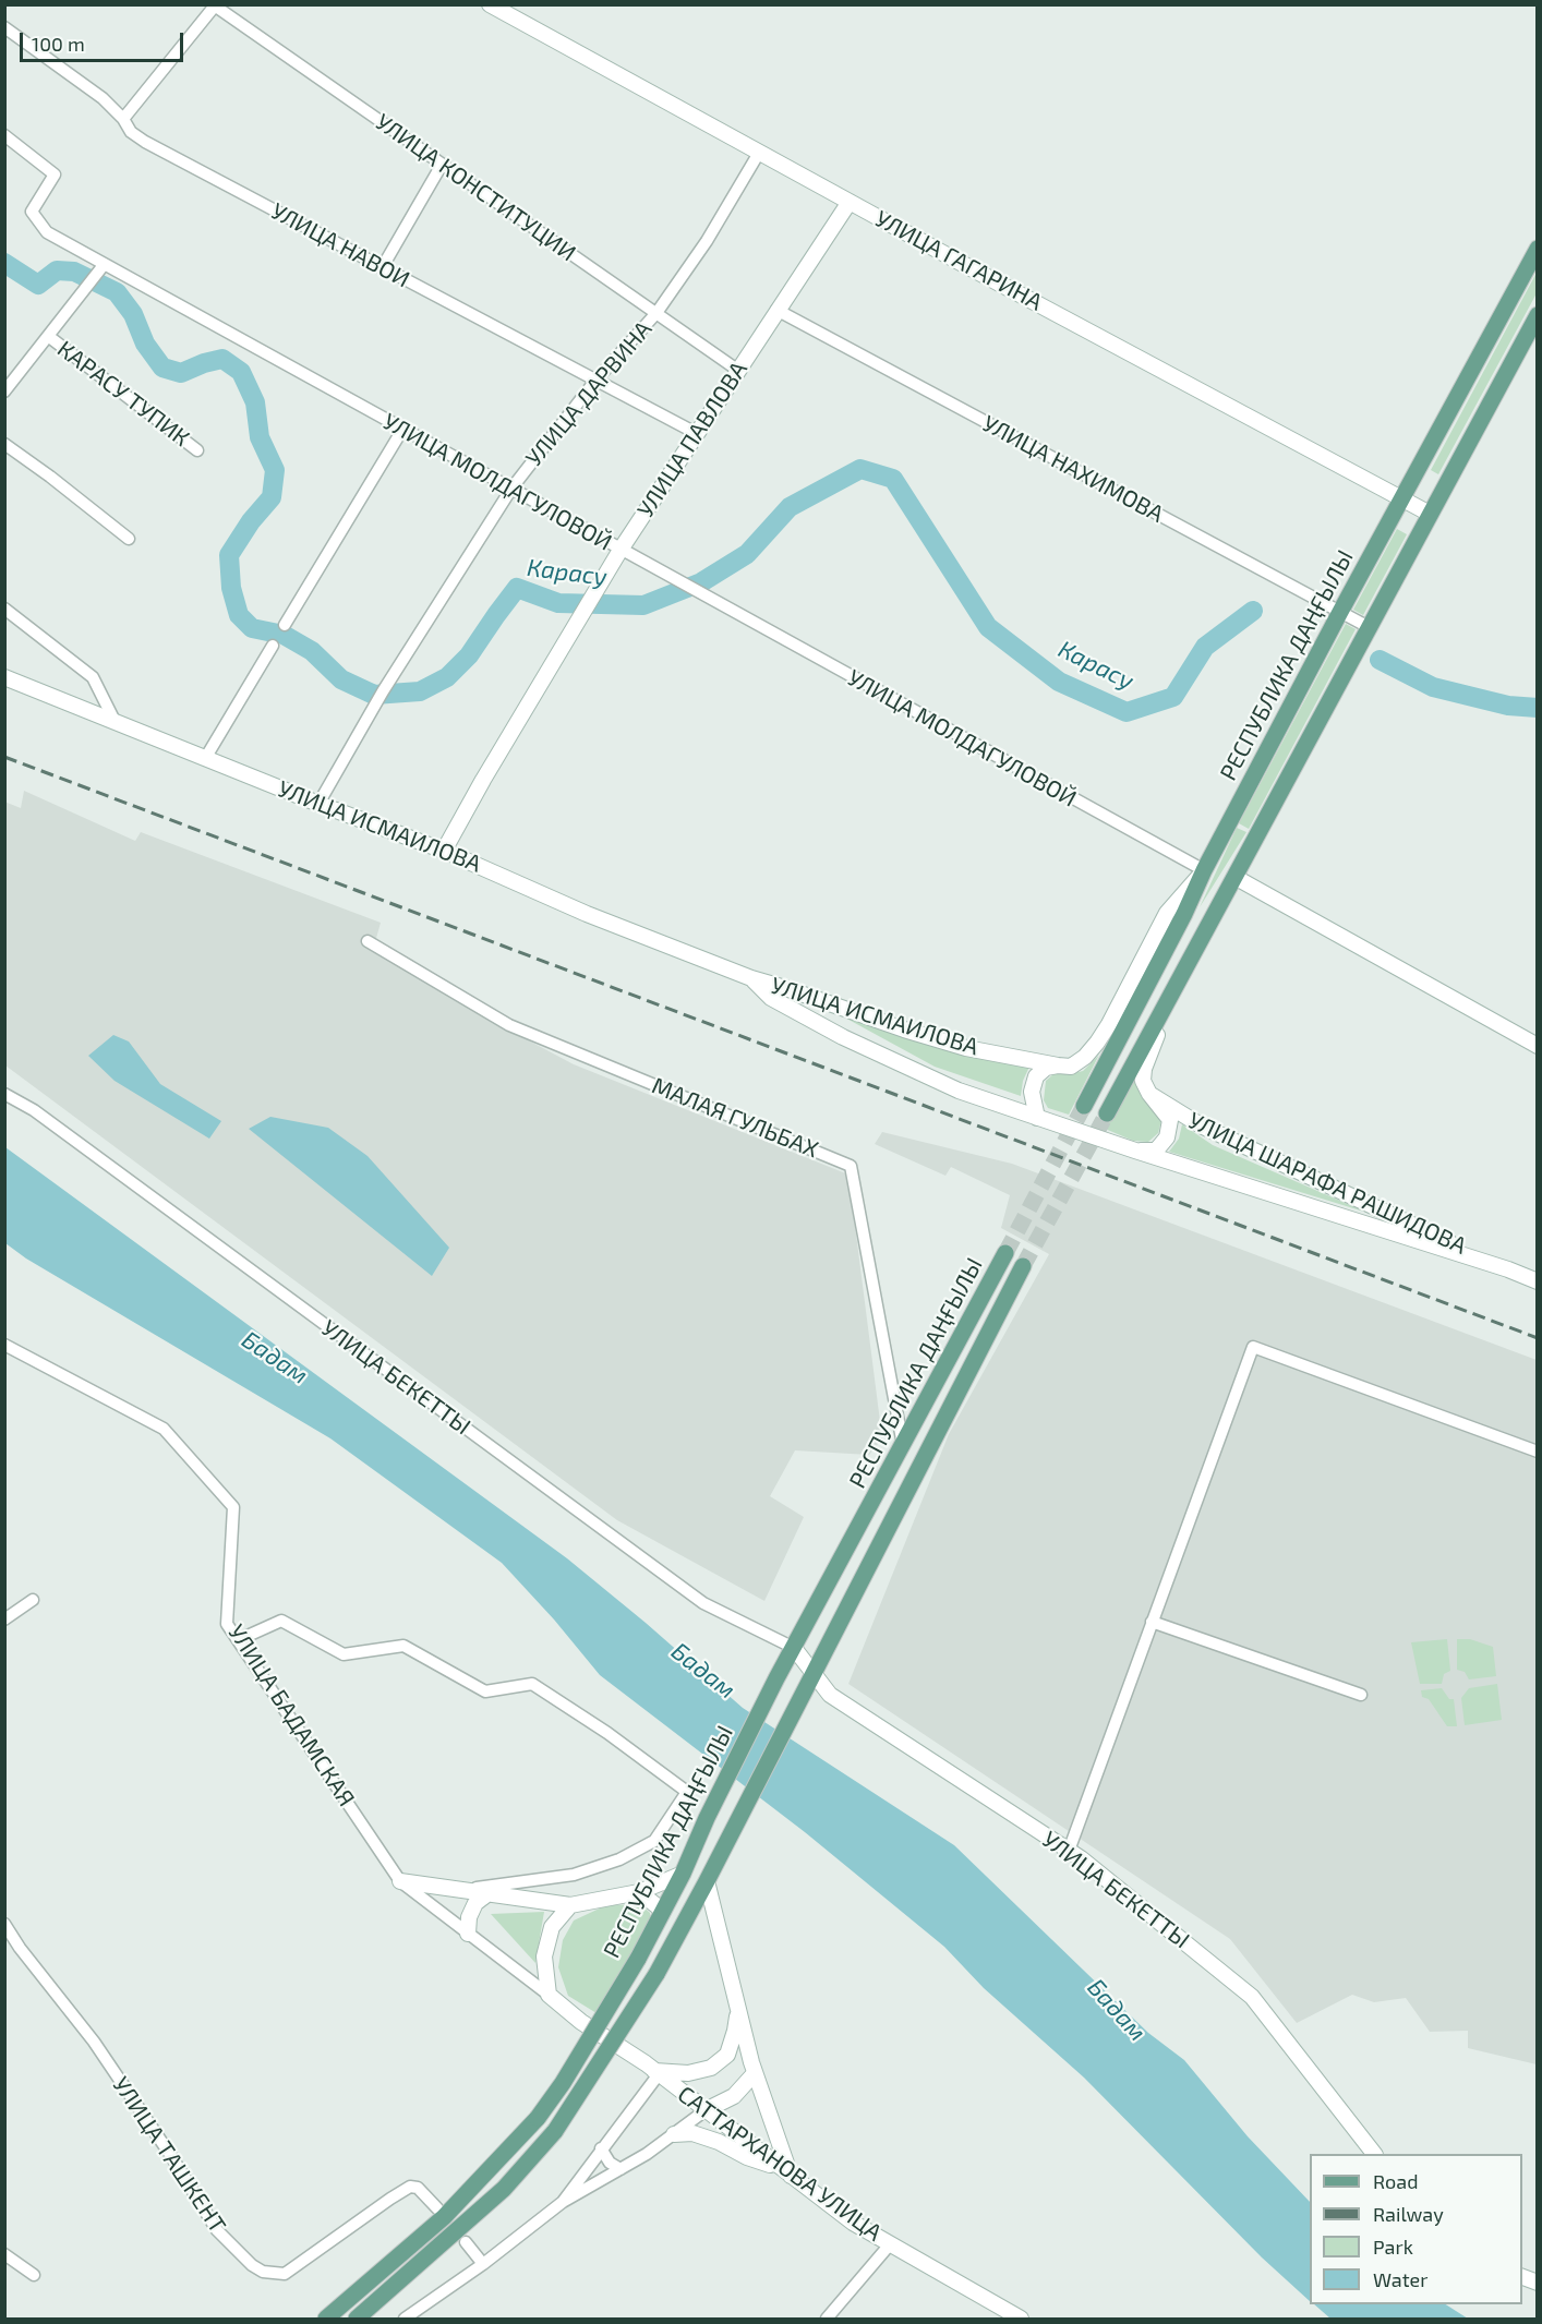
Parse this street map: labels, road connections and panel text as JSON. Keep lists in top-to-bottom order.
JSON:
{
  "streets": {
    "main road": [
      "УЛИЦА ГАГАРИНА",
      "УЛИЦА ПАВЛОВА",
      "РЕСПУБЛИКА ДАҢҒЫЛЫ",
      "УЛИЦА ИСМАИЛОВА",
      "УЛИЦА ШАРАФА РАШИДОВА",
      "УЛИЦА БЕКЕТТЫ",
      "САТТАРХАНОВА УЛИЦА"
    ],
    "street": [
      "УЛИЦА КОНСТИТУЦИИ",
      "УЛИЦА НАВОИ",
      "КАРАСУ ТУПИК",
      "УЛИЦА ДАРВИНА",
      "УЛИЦА НАХИМОВА",
      "УЛИЦА МОЛДАГУЛОВОЙ",
      "МАЛАЯ ГУЛЬБАХ",
      "УЛИЦА БАДАМСКАЯ",
      "УЛИЦА ТАШКЕНТ"
    ]
  },
  "crossings": [
    ["УЛИЦА КОНСТИТУЦИИ", "УЛИЦА ДАРВИНА"],
    ["УЛИЦА КОНСТИТУЦИИ", "УЛИЦА ПАВЛОВА"],
    ["УЛИЦА НАВОИ", "УЛИЦА ДАРВИНА"],
    ["УЛИЦА НАВОИ", "УЛИЦА ПАВЛОВА"],
    ["УЛИЦА ГАГАРИНА", "УЛИЦА ДАРВИНА"],
    ["УЛИЦА ГАГАРИНА", "УЛИЦА ПАВЛОВА"],
    ["УЛИЦА ГАГАРИНА", "РЕСПУБЛИКА ДАҢҒЫЛЫ"],
    ["УЛИЦА ДАРВИНА", "УЛИЦА МОЛДАГУЛОВОЙ"],
    ["УЛИЦА ДАРВИНА", "УЛИЦА ИСМАИЛОВА"],
    ["УЛИЦА ПАВЛОВА", "УЛИЦА НАХИМОВА"],
    ["УЛИЦА ПАВЛОВА", "УЛИЦА МОЛДАГУЛОВОЙ"],
    ["УЛИЦА ПАВЛОВА", "УЛИЦА ИСМАИЛОВА"],
    ["УЛИЦА НАХИМОВА", "РЕСПУБЛИКА ДАҢҒЫЛЫ"],
    ["УЛИЦА МОЛДАГУЛОВОЙ", "РЕСПУБЛИКА ДАҢҒЫЛЫ"],
    ["РЕСПУБЛИКА ДАҢҒЫЛЫ", "МАЛАЯ ГУЛЬБАХ"],
    ["РЕСПУБЛИКА ДАҢҒЫЛЫ", "УЛИЦА БЕКЕТТЫ"],
    ["УЛИЦА ИСМАИЛОВА", "УЛИЦА ШАРАФА РАШИДОВА"],
    ["УЛИЦА БАДАМСКАЯ", "САТТАРХАНОВА УЛИЦА"]
  ],
  "water": ["Карасу", "Бадам"],
  "legend": [
    "Road",
    "Railway",
    "Park",
    "Water"
  ],
  "scale_bar": "100 m"
}
